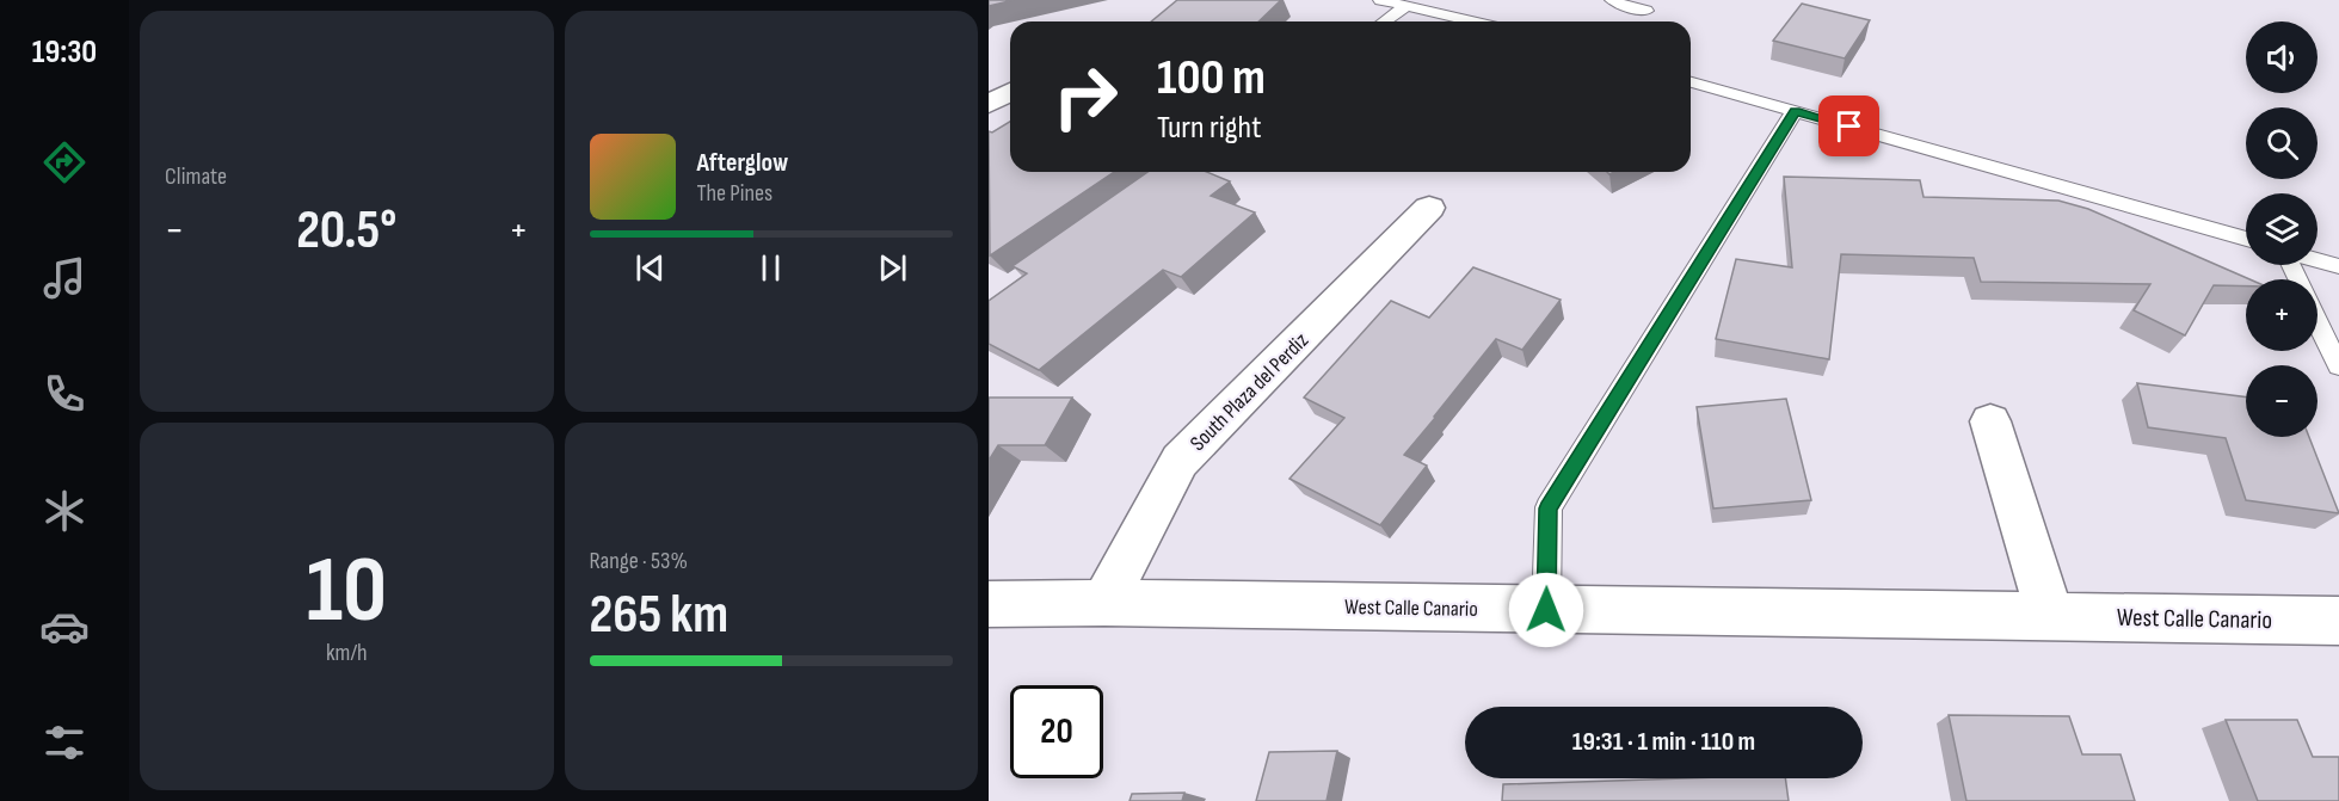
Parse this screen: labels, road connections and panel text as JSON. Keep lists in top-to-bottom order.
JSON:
{
  "streets": {
    "street": ["South Plaza del Perdiz", "West Calle Canario"]
  },
  "crossings": [
    ["South Plaza del Perdiz", "West Calle Canario"]
  ],
  "page": {
    "tabs": "19:30",
    "tile": [
      "Climate",
      ["10", "km/h"],
      ["Range · 53%", "265 km"]
    ],
    "map_buttons": ["+", "−"],
    "turn": ["100 m", "Turn right"],
    "song": ["Afterglow", "The Pines"],
    "heat": ["−", "20.5°", "+"],
    "limit": "20",
    "trip": "19:31 · 1 min · 110 m"
  }
}
